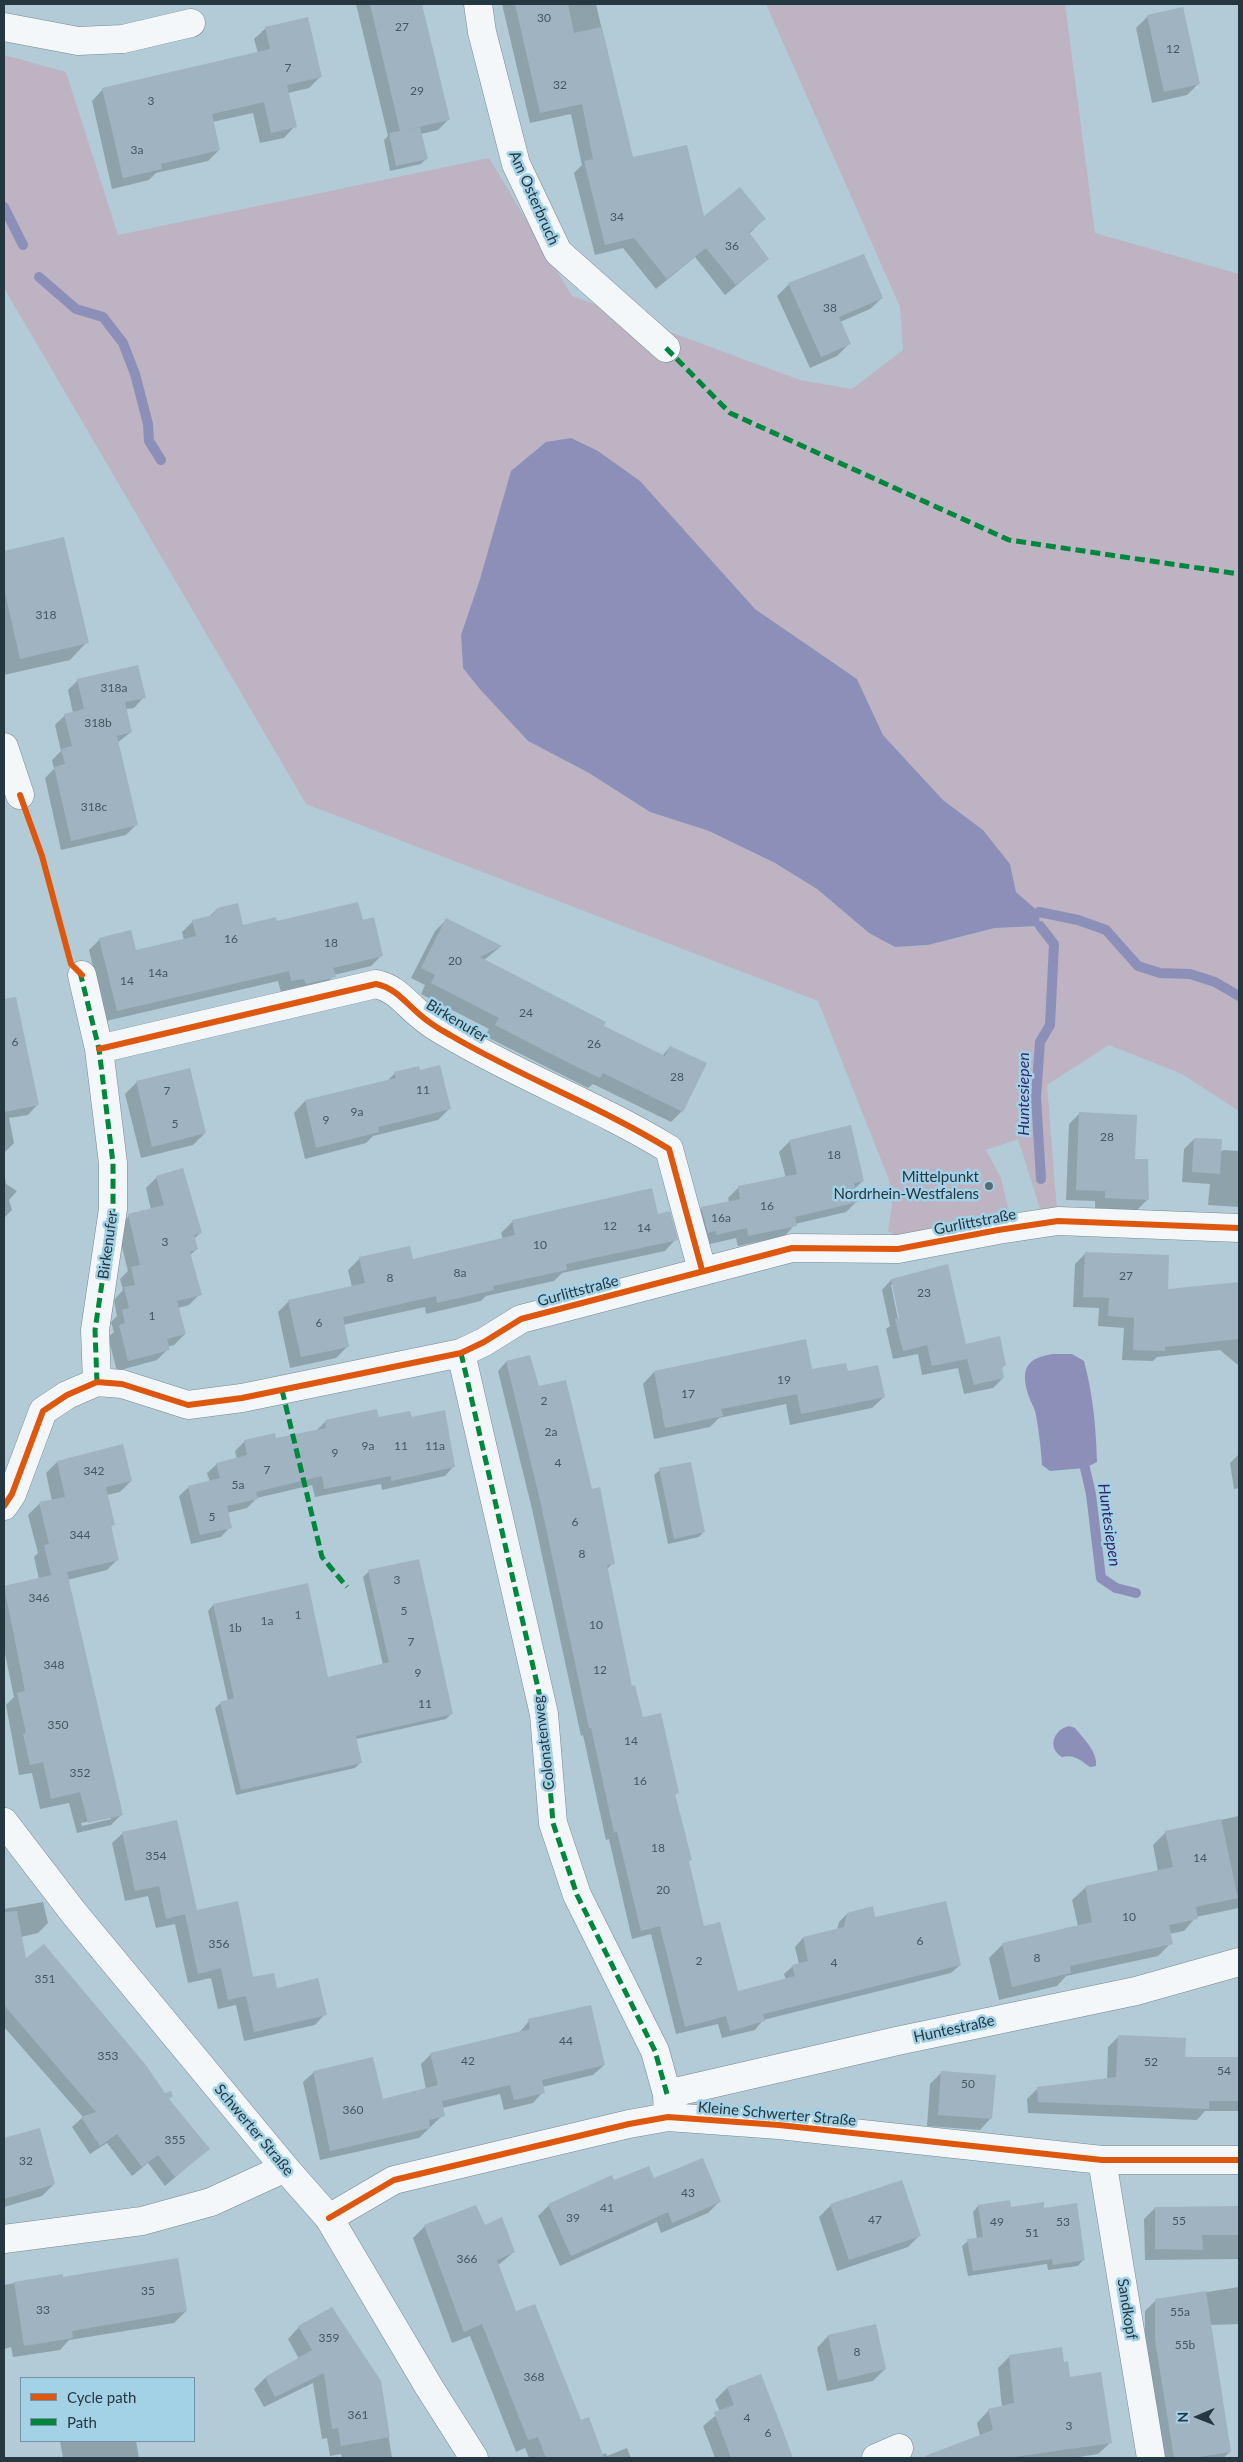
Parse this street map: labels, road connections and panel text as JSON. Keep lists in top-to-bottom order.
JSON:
{
  "streets": {
    "street": [
      "Am Osterbruch",
      "Birkenufer",
      "Gurlittstraße",
      "Colonatenweg",
      "Huntestraße",
      "Kleine Schwerter Straße",
      "Schwerter Straße",
      "Sandkopf"
    ]
  },
  "crossings": [
    ["Birkenufer", "Gurlittstraße"],
    ["Gurlittstraße", "Colonatenweg"],
    ["Colonatenweg", "Huntestraße"],
    ["Colonatenweg", "Kleine Schwerter Straße"],
    ["Huntestraße", "Kleine Schwerter Straße"],
    ["Kleine Schwerter Straße", "Schwerter Straße"],
    ["Kleine Schwerter Straße", "Sandkopf"]
  ],
  "water": ["Huntesiepen"],
  "places": ["Mittelpunkt Nordrhein-Westfalens"],
  "house_numbers": [
    "30",
    "27",
    "12",
    "7",
    "32",
    "29",
    "3",
    "3a",
    "34",
    "36",
    "38",
    "318",
    "318a",
    "318b",
    "318c",
    "16",
    "18",
    "20",
    "14a",
    "14",
    "24",
    "6",
    "26",
    "28",
    "11",
    "7",
    "9a",
    "9",
    "5",
    "28",
    "18",
    "16",
    "16a",
    "12",
    "14",
    "3",
    "10",
    "8a",
    "27",
    "8",
    "23",
    "1",
    "6",
    "19",
    "17",
    "2",
    "2a",
    "9a",
    "11",
    "11a",
    "9",
    "4",
    "7",
    "342",
    "5a",
    "5",
    "6",
    "344",
    "8",
    "3",
    "346",
    "5",
    "1",
    "1a",
    "10",
    "1b",
    "7",
    "348",
    "12",
    "9",
    "11",
    "350",
    "14",
    "352",
    "16",
    "18",
    "354",
    "14",
    "20",
    "10",
    "6",
    "356",
    "8",
    "2",
    "4",
    "351",
    "44",
    "353",
    "42",
    "52",
    "54",
    "50",
    "360",
    "355",
    "32",
    "43",
    "41",
    "39",
    "47",
    "55",
    "49",
    "53",
    "51",
    "366",
    "35",
    "33",
    "55a",
    "359",
    "55b",
    "8",
    "368",
    "361",
    "4",
    "3",
    "6"
  ],
  "legend": ["Cycle path", "Path"],
  "north": "left"
}
